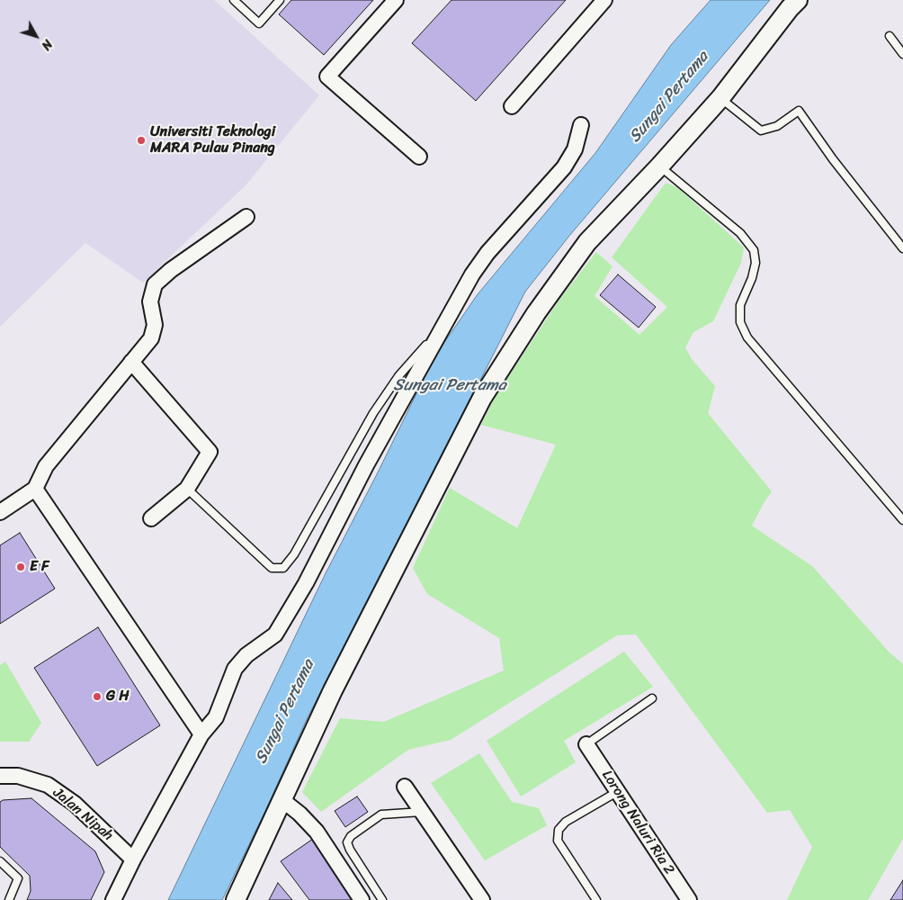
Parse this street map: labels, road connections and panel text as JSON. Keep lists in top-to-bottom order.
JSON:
{
  "streets": {
    "street": ["Jalan Nipah", "Lorong Naluri Ria 2"]
  },
  "water": ["Sungai Pertama"],
  "places": ["Universiti Teknologi MARA Pulau Pinang", "E F", "G H"],
  "north": "bottom right"
}
